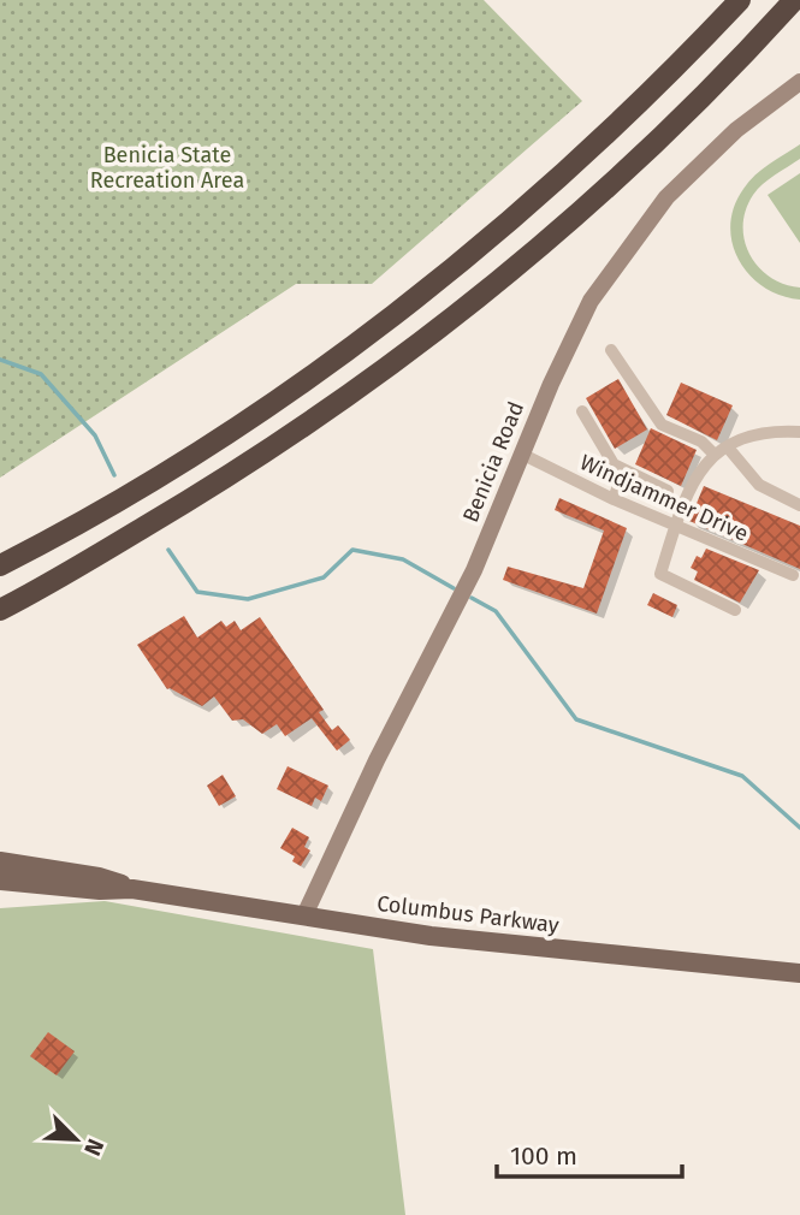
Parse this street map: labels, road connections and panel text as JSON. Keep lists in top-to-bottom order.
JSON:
{
  "streets": {
    "main road": ["Benicia Road", "Columbus Parkway"],
    "street": ["Windjammer Drive"]
  },
  "crossings": [
    ["Benicia Road", "Windjammer Drive"],
    ["Benicia Road", "Columbus Parkway"]
  ],
  "parks": ["Benicia State Recreation Area"],
  "scale_bar": "100 m",
  "north": "bottom right"
}
